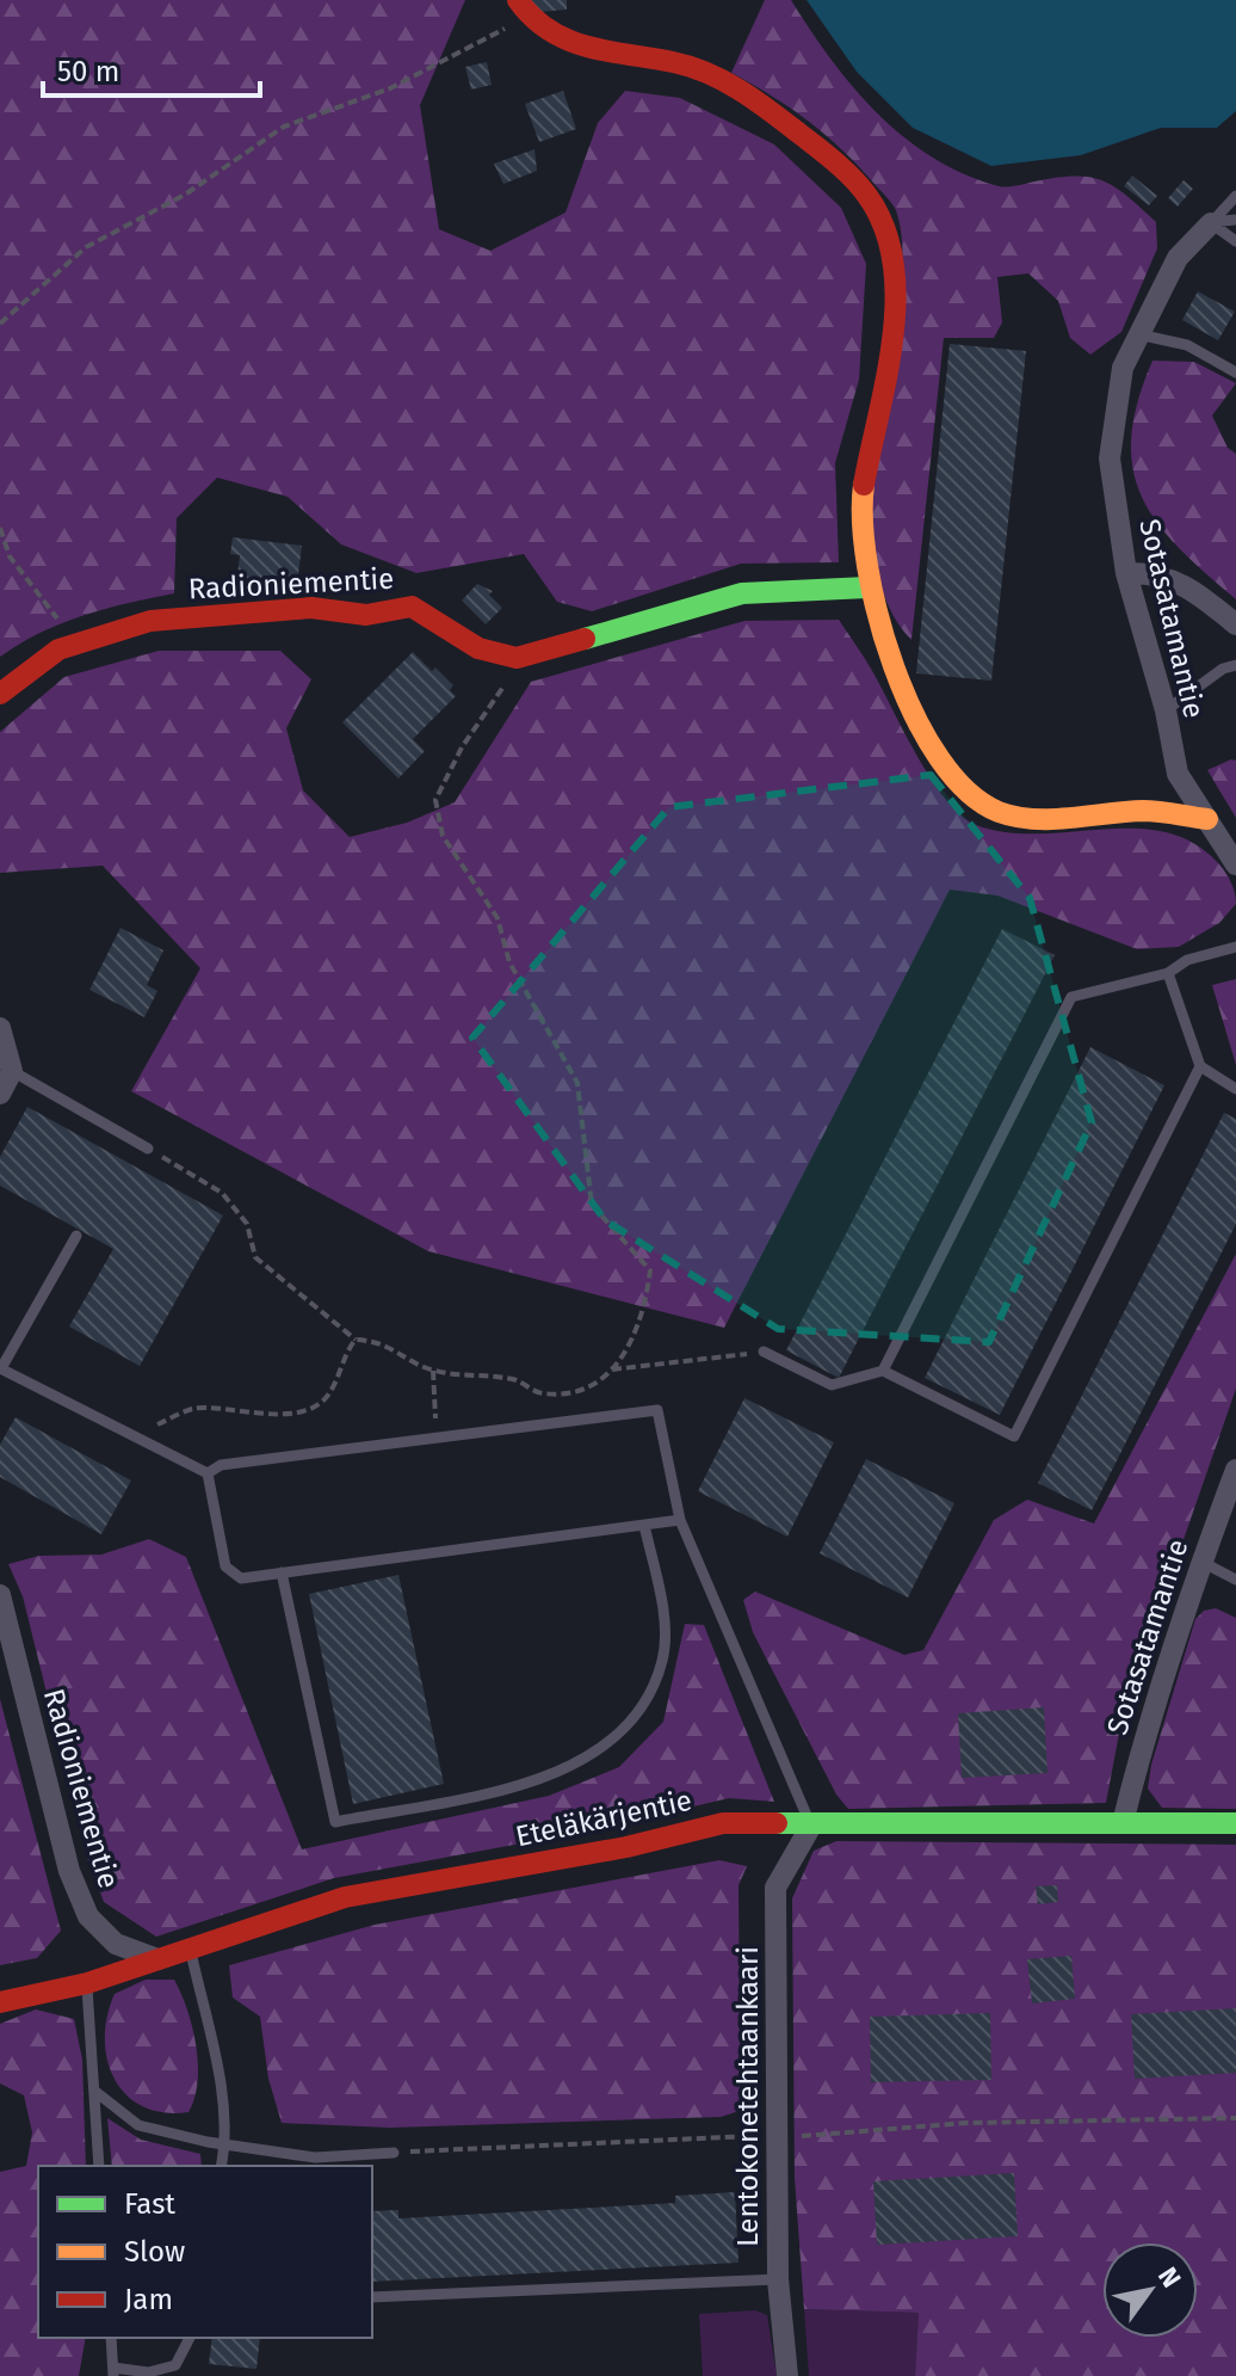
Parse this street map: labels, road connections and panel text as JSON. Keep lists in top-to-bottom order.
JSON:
{
  "streets": {
    "street": [
      "Radioniementie",
      "Sotasatamantie",
      "Eteläkärjentie",
      "Lentokonetehtaankaari"
    ]
  },
  "crossings": [
    ["Radioniementie", "Eteläkärjentie"],
    ["Sotasatamantie", "Eteläkärjentie"],
    ["Eteläkärjentie", "Lentokonetehtaankaari"]
  ],
  "legend": ["Fast", "Slow", "Jam"],
  "scale_bar": "50 m",
  "north": "top right"
}
